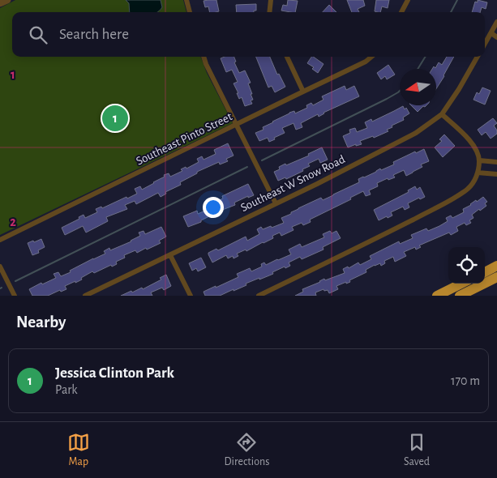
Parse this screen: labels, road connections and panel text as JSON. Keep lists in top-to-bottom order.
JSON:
{
  "streets": {
    "street": ["Southeast Pinto Street", "Southeast W Snow Road"]
  },
  "north": "left",
  "page": {
    "search": "Search here",
    "pins": "1",
    "heading": "Nearby",
    "list": [
      {
        "mark": "1",
        "name": "Jessica Clinton Park",
        "note": "Park",
        "value": "170 m"
      }
    ],
    "nav": ["Map", "Directions", "Saved"]
  },
  "grid": {
    "rows": ["1", "2"]
  }
}
